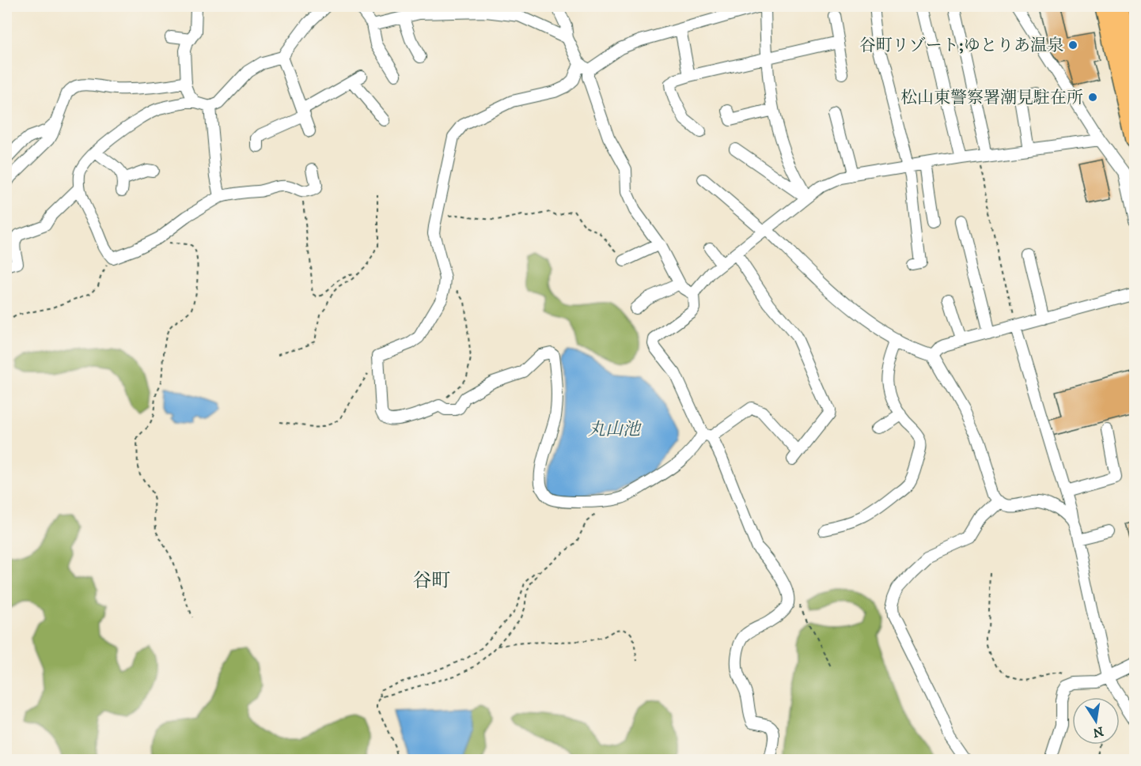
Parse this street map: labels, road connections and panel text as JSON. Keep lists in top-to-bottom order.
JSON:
{
  "districts": ["谷町"],
  "water": ["丸山池"],
  "places": ["谷町リゾート;ゆとりあ温泉", "松山東警察署潮見駐在所"],
  "north": "bottom"
}
